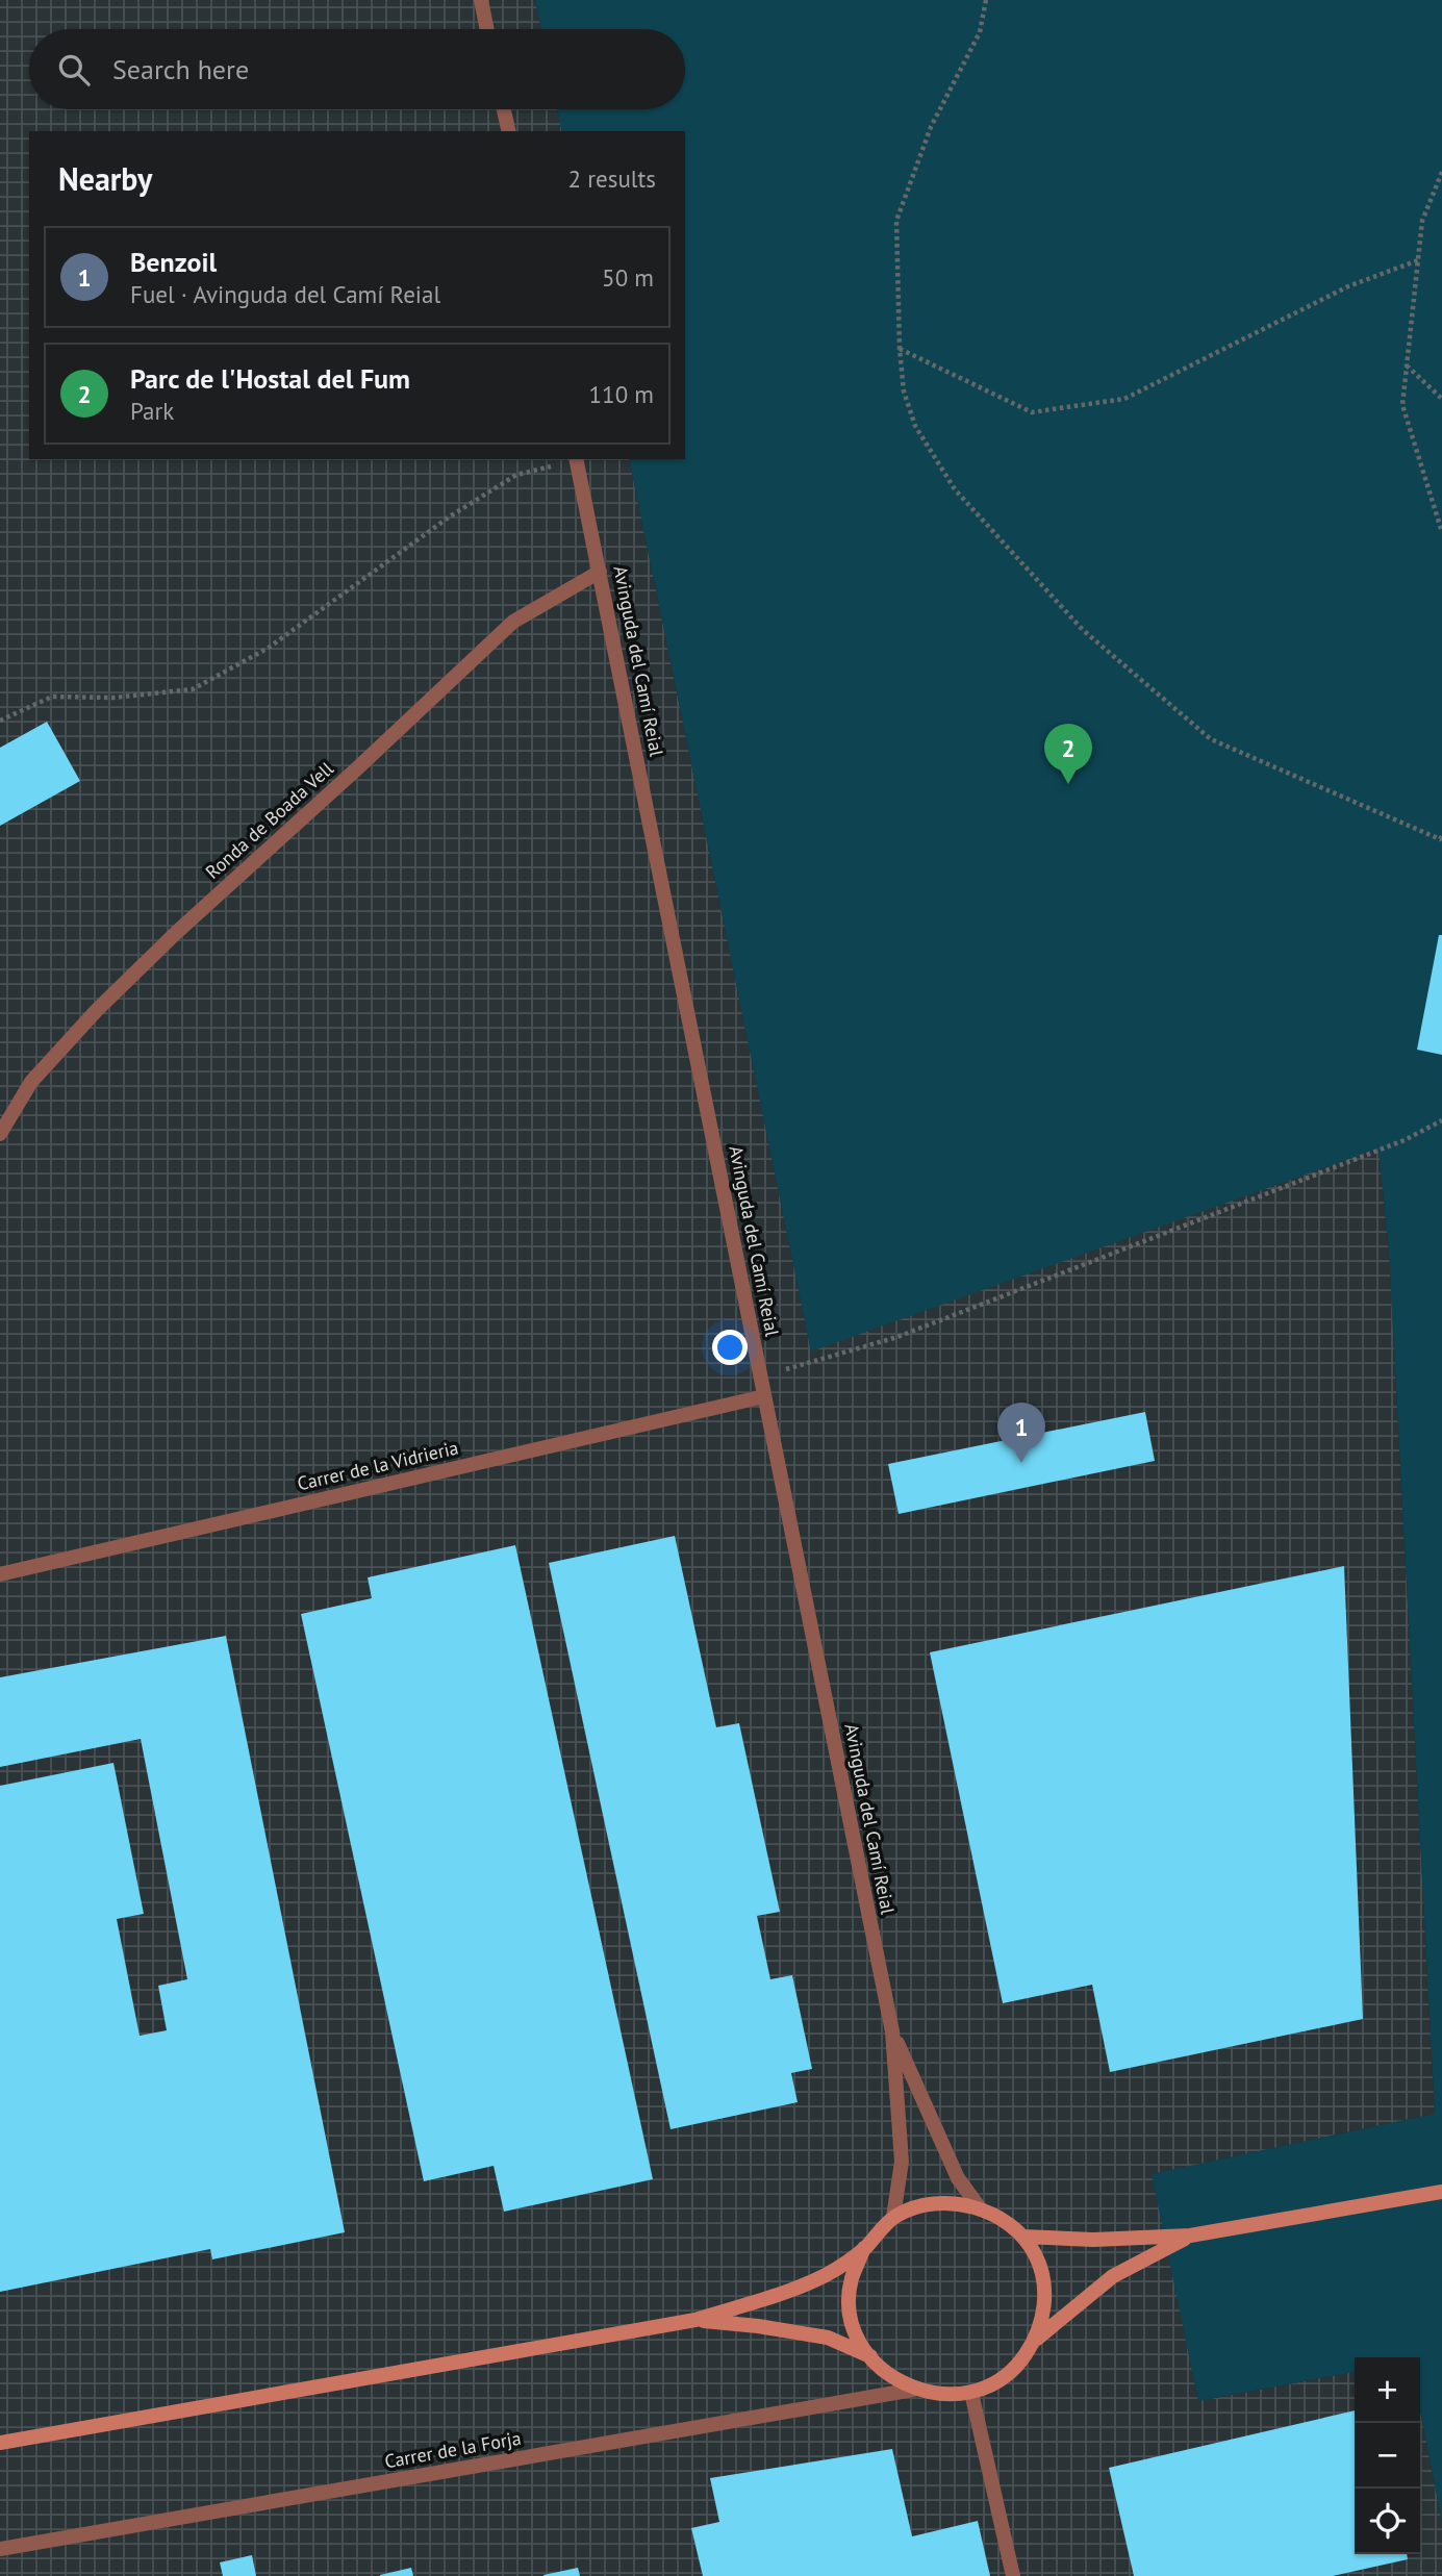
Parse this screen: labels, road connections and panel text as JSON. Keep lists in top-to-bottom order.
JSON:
{
  "streets": {
    "street": [
      "Avinguda del Camí Reial",
      "Ronda de Boada Vell",
      "Carrer de la Vidrieria",
      "Carrer de la Forja"
    ]
  },
  "crossings": [
    ["Avinguda del Camí Reial", "Ronda de Boada Vell"],
    ["Avinguda del Camí Reial", "Carrer de la Vidrieria"],
    ["Avinguda del Camí Reial", "Carrer de la Forja"]
  ],
  "page": {
    "search": "Search here",
    "heading": ["Nearby", "2 results"],
    "list": [
      {
        "mark": "1",
        "name": "Benzoil",
        "note": "Fuel · Avinguda del Camí Reial",
        "value": "50 m"
      },
      {
        "mark": "2",
        "name": "Parc de l'Hostal del Fum",
        "note": "Park",
        "value": "110 m"
      }
    ],
    "pins": ["2", "1"],
    "map_buttons": ["+", "−"]
  }
}
